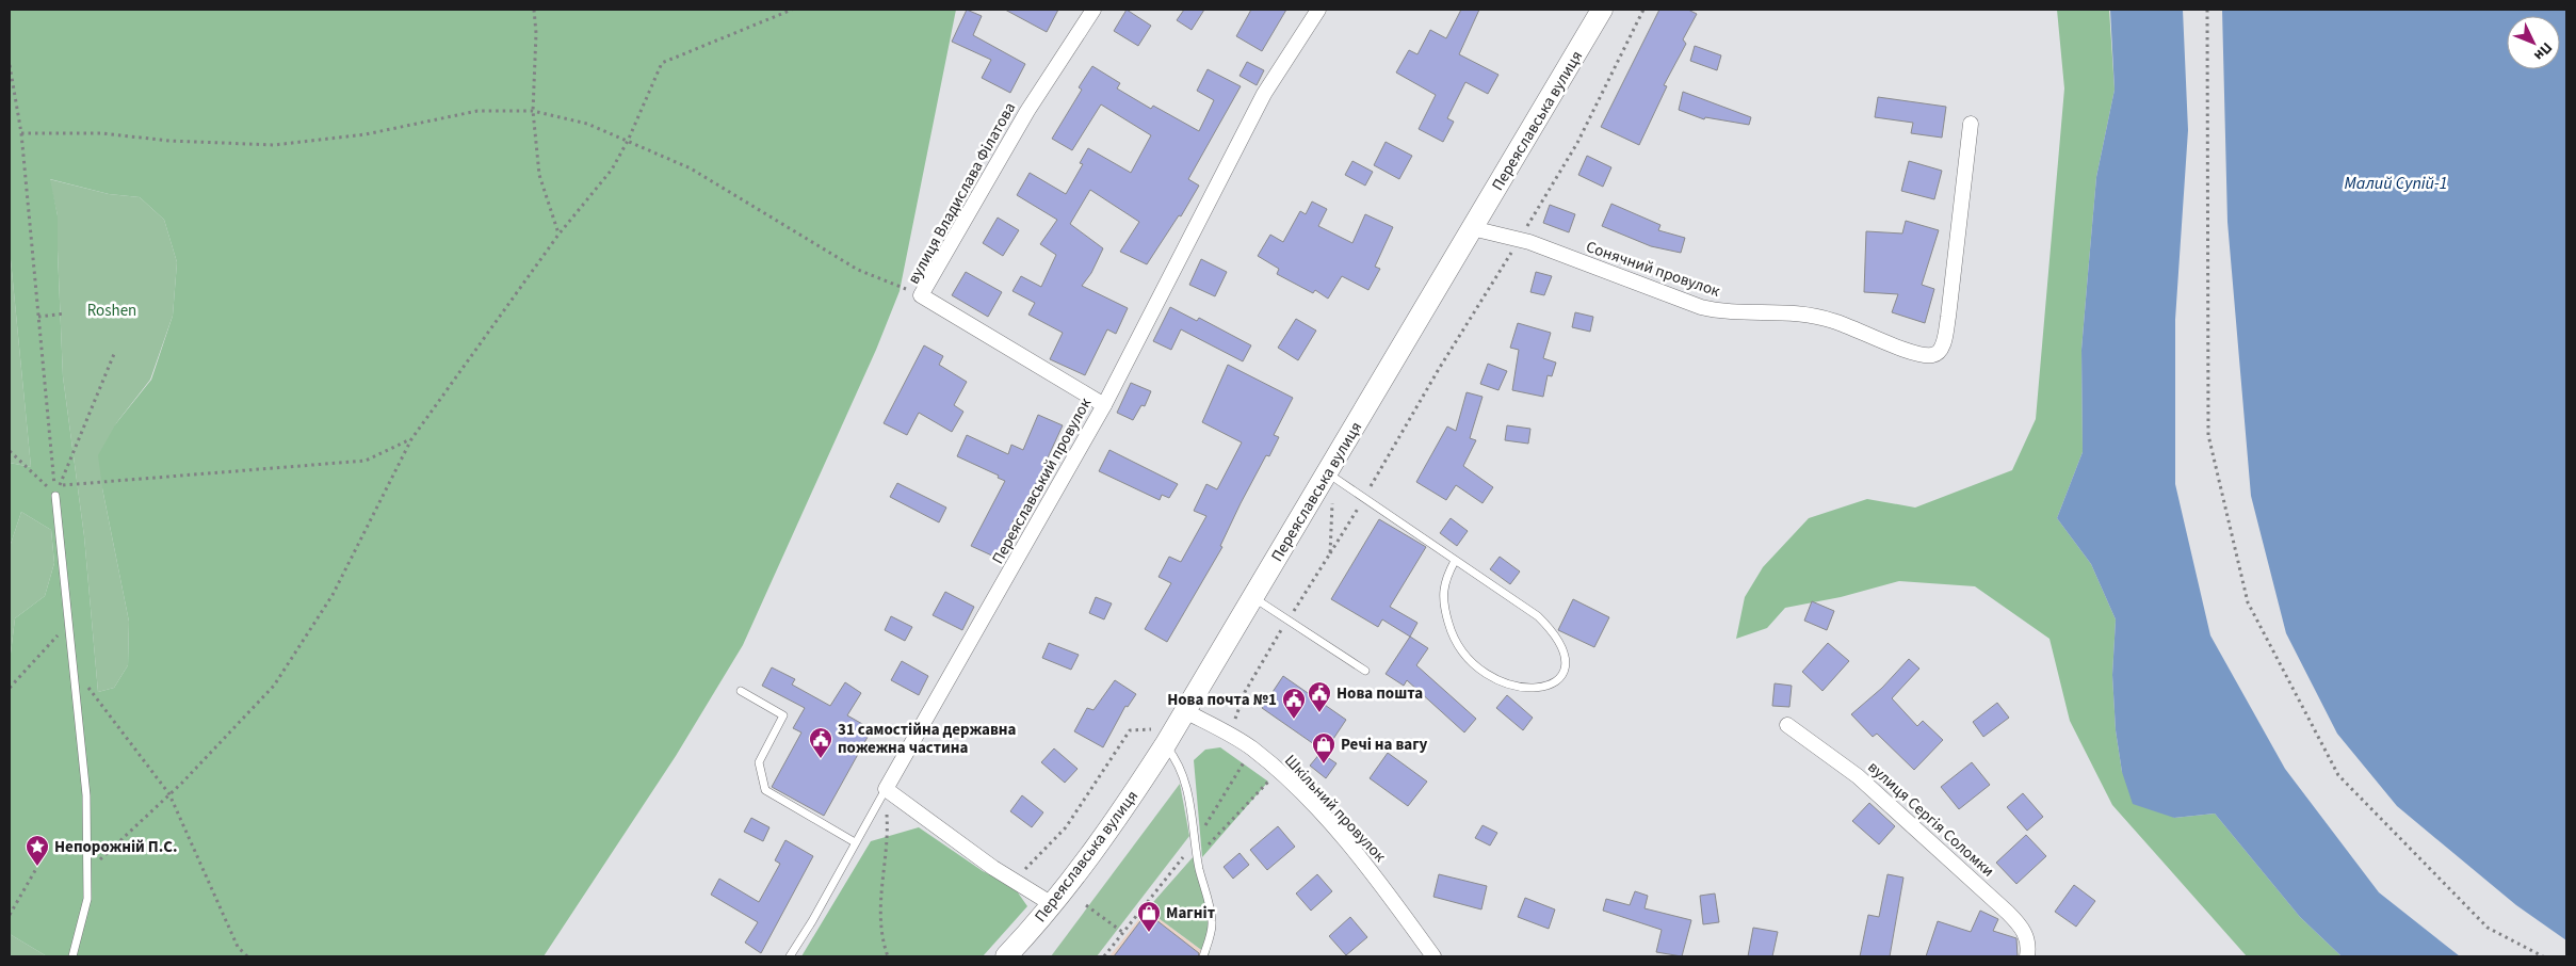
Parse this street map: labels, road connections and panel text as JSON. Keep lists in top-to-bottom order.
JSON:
{
  "streets": {
    "main road": ["Переяславська вулиця"],
    "street": [
      "вулиця Владислава Філатова",
      "Сонячний провулок",
      "Переяславський провулок",
      "Шкільний провулок",
      "вулиця Сергія Соломки"
    ]
  },
  "crossings": [
    ["Переяславська вулиця", "Сонячний провулок"],
    ["Переяславська вулиця", "Шкільний провулок"],
    ["вулиця Владислава Філатова", "Переяславський провулок"]
  ],
  "water": ["Малий Супій-1"],
  "parks": ["Roshen"],
  "places": {
    "public building": ["Нова пошта", "Нова почта №1", "31 самостійна державна пожежна частина"],
    "shop": ["Речі на вагу", "Магніт"],
    "place": ["Непорожній П.С."]
  },
  "north": "bottom right"
}
